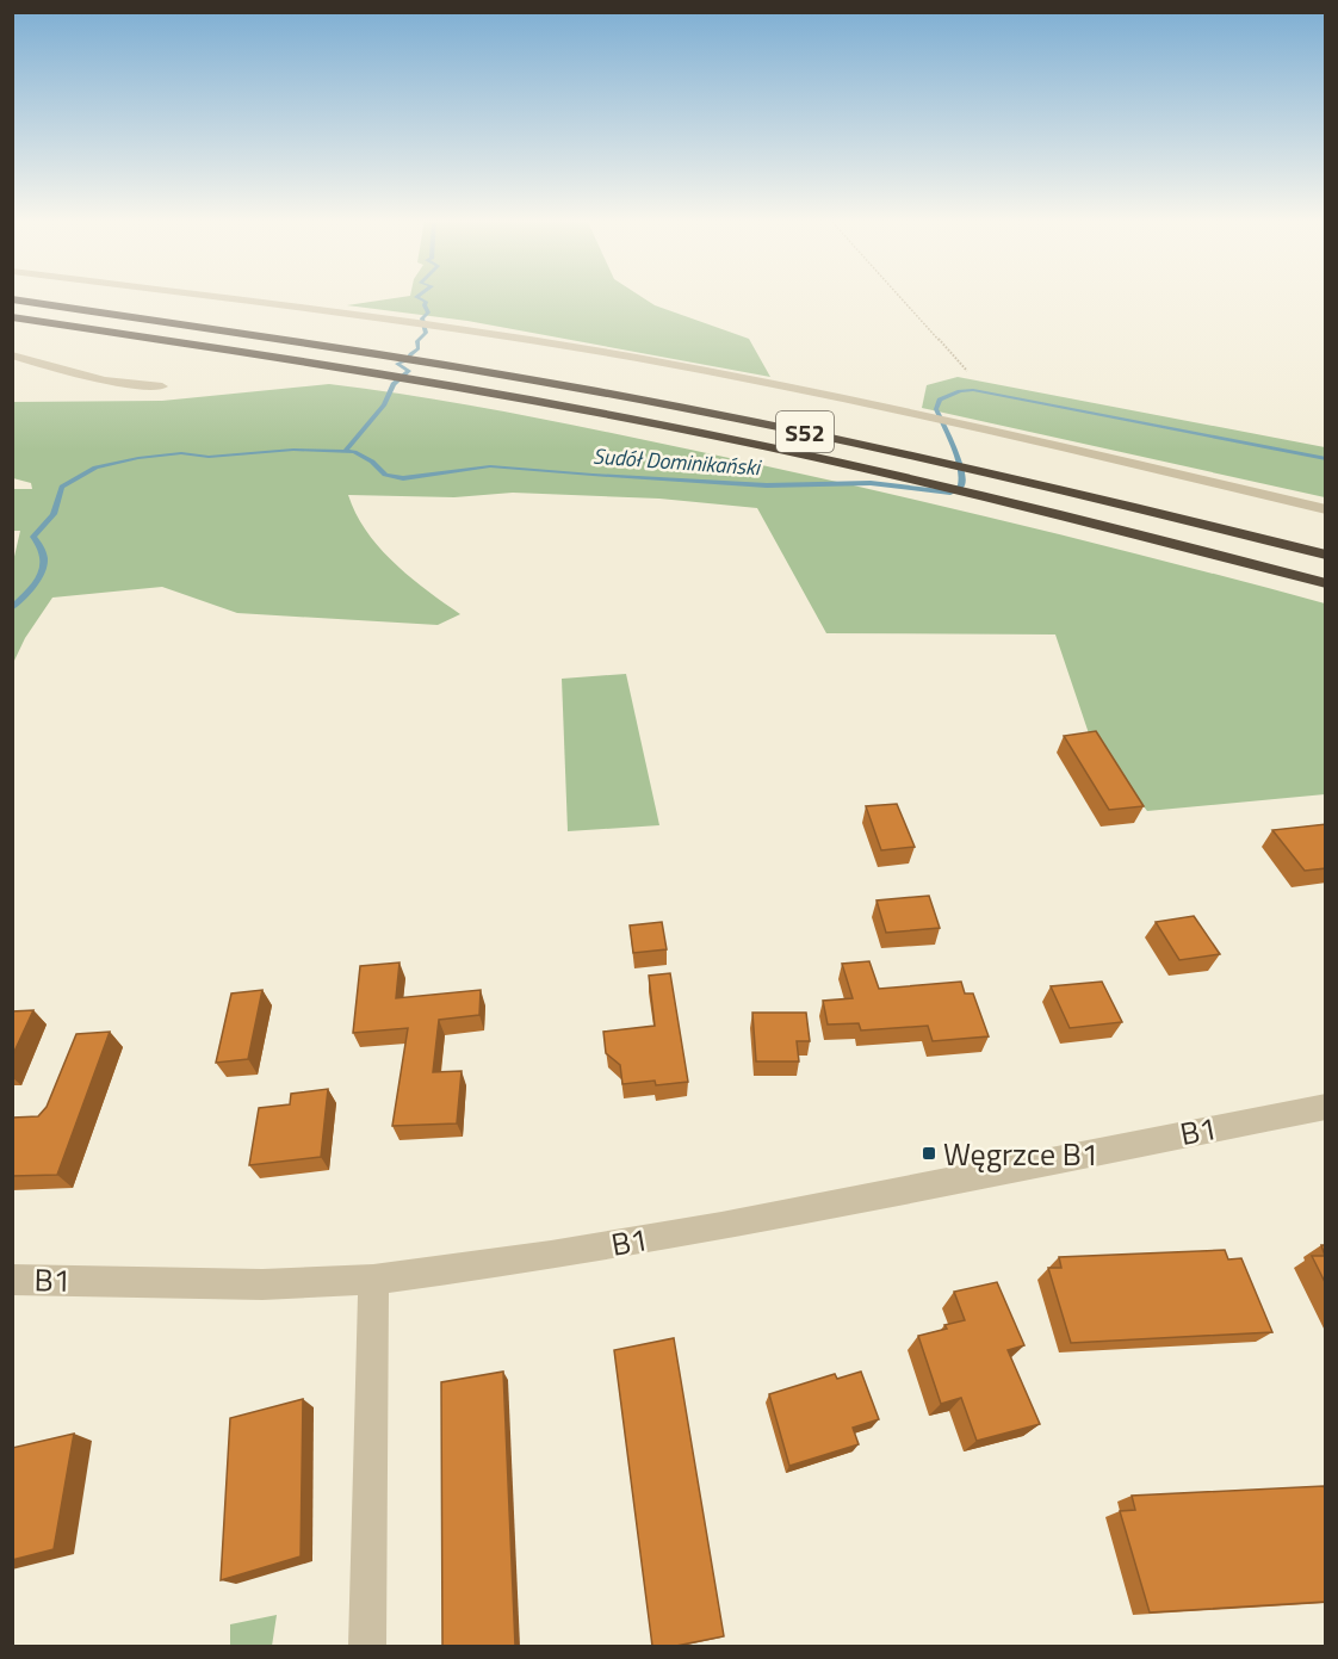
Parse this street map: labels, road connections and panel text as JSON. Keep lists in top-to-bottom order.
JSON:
{
  "streets": {
    "highway": ["S52"],
    "street": ["B1"]
  },
  "water": ["Sudół Dominikański"],
  "places": {
    "transit": ["Węgrzce B1"]
  }
}
